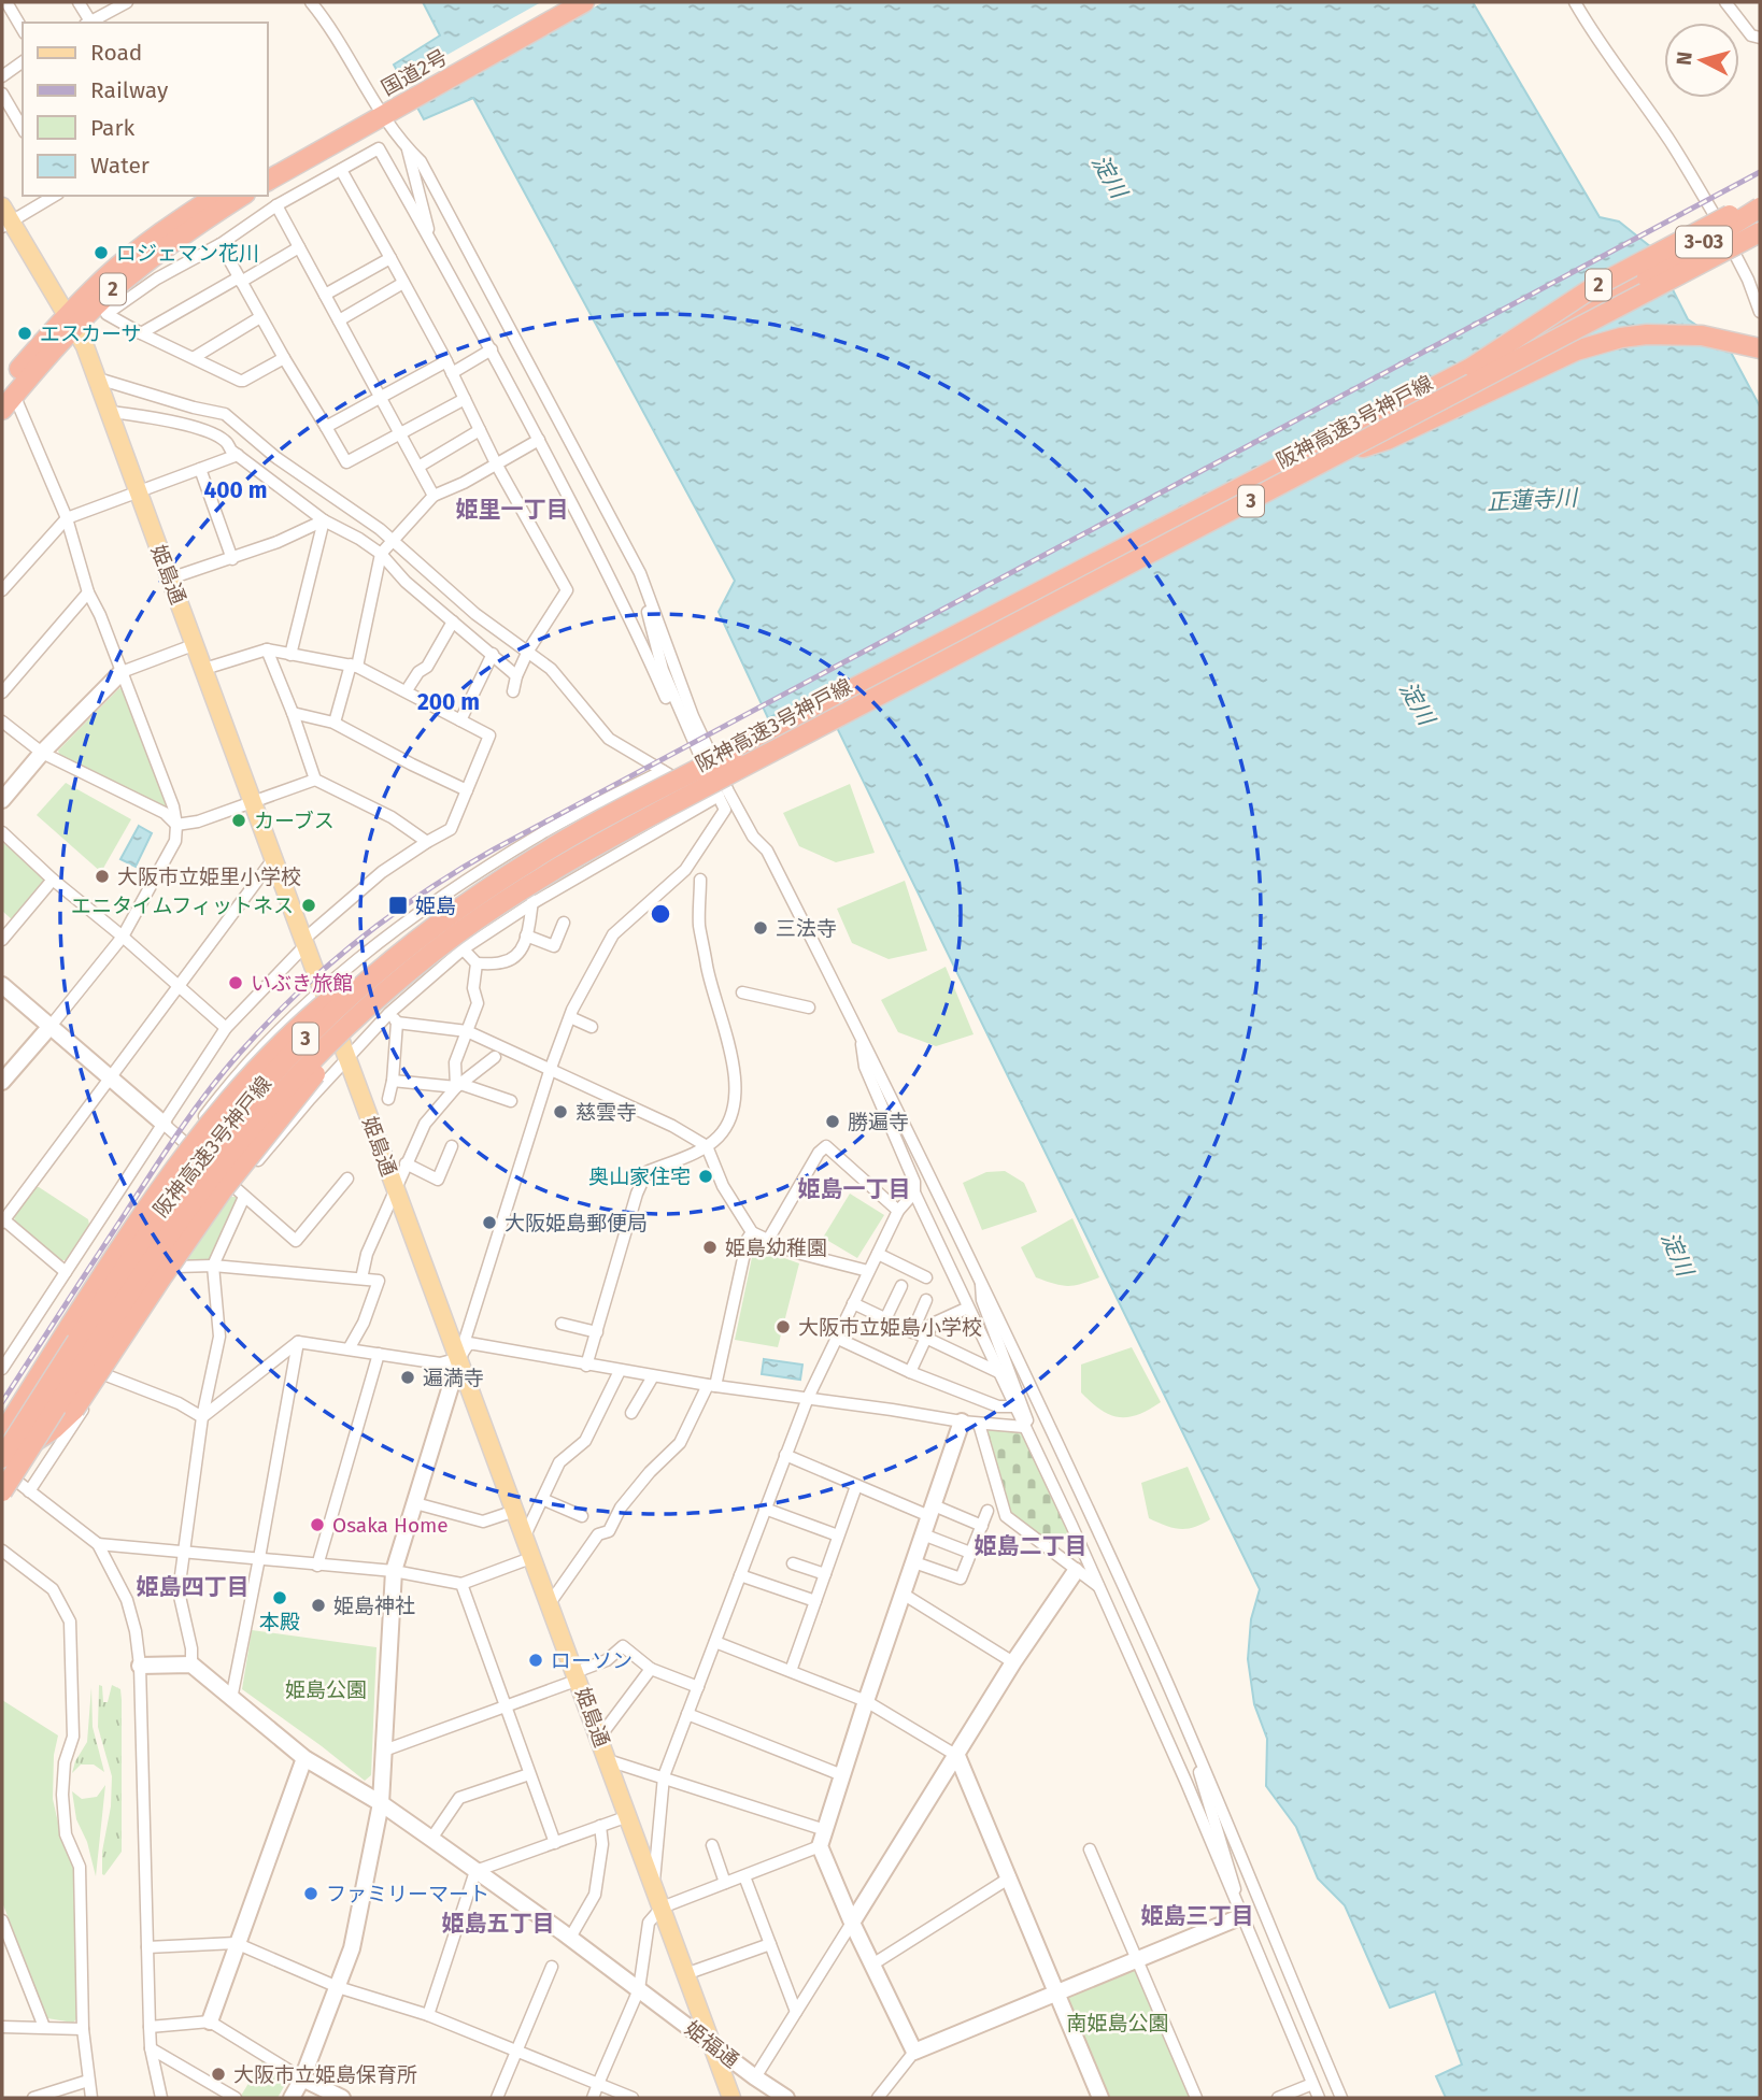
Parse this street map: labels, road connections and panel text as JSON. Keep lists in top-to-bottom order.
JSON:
{
  "streets": {
    "highway": [
      "国道2号",
      "3-03",
      "2",
      "阪神高速3号神戸線",
      "3"
    ],
    "main road": ["姫島通"],
    "street": ["姫福通"]
  },
  "crossings": [
    ["3-03", "阪神高速3号神戸線"],
    ["2", "阪神高速3号神戸線"],
    ["2", "姫島通"],
    ["阪神高速3号神戸線", "3"],
    ["姫島通", "姫福通"]
  ],
  "districts": [
    "姫里一丁目",
    "姫島一丁目",
    "姫島二丁目",
    "姫島四丁目",
    "姫島三丁目",
    "姫島五丁目"
  ],
  "water": ["淀川", "正蓮寺川"],
  "parks": ["姫島公園", "南姫島公園"],
  "places": {
    "other": [
      "ロジェマン花川",
      "エスカーサ",
      "カーブス",
      "大阪市立姫里小学校",
      "エニタイムフィットネス",
      "三法寺",
      "いぶき旅館",
      "慈雲寺",
      "勝遍寺",
      "奥山家住宅",
      "大阪姫島郵便局",
      "姫島幼稚園",
      "大阪市立姫島小学校",
      "遍満寺",
      "Osaka Home",
      "本殿",
      "姫島神社",
      "ローソン",
      "ファミリーマート",
      "大阪市立姫島保育所"
    ],
    "transit": ["姫島"]
  },
  "legend": [
    "Road",
    "Railway",
    "Park",
    "Water"
  ],
  "north": "left",
  "rings": ["400 m", "200 m"]
}
